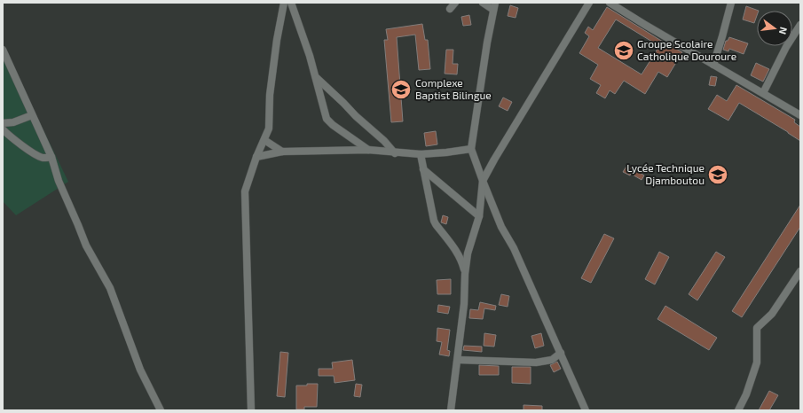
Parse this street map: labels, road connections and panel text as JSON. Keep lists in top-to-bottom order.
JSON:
{
  "places": {
    "school or university": ["Groupe Scolaire Catholique Douroure", "Complexe Baptist Bilingue", "Lycée Technique Djamboutou"]
  },
  "north": "right"
}
